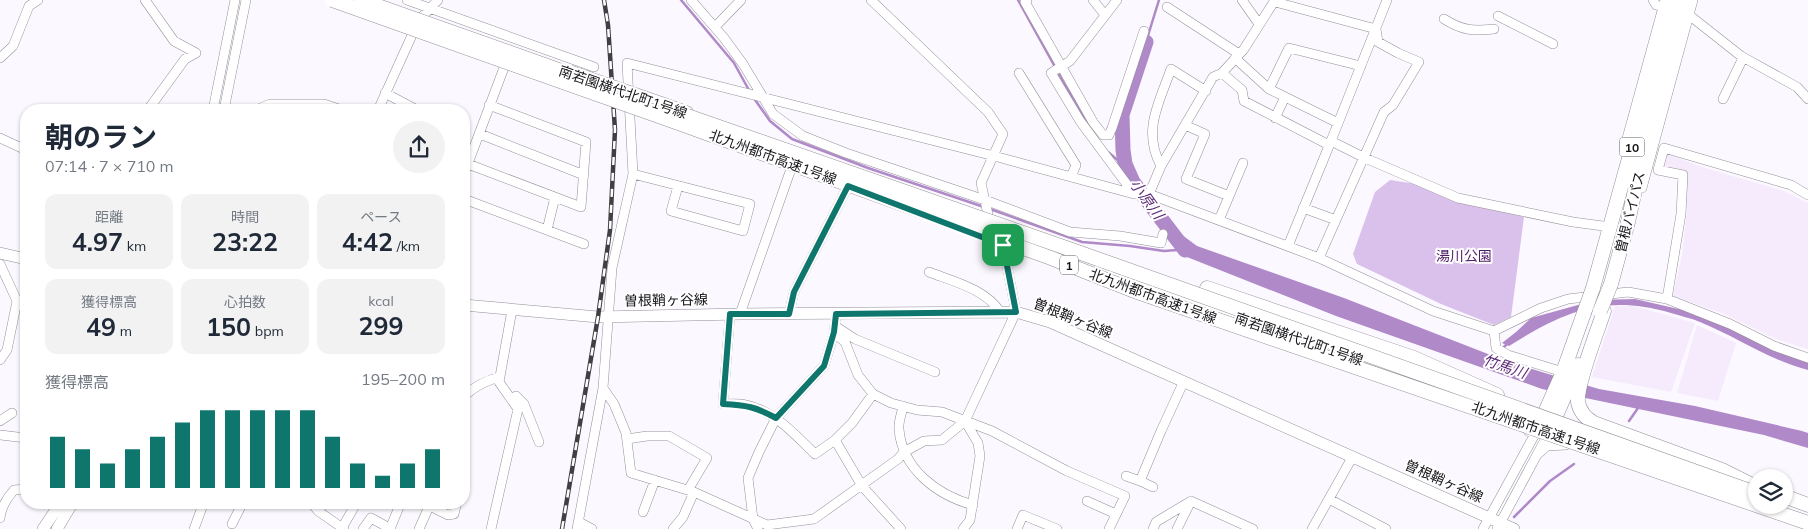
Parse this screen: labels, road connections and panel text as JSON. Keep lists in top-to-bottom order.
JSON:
{
  "streets": {
    "highway": [
      "10",
      "北九州都市高速1号線",
      "曽根バイパス",
      "1"
    ],
    "main road": ["曽根鞘ヶ谷線"],
    "street": ["南若園横代北町1号線"]
  },
  "crossings": [
    ["南若園横代北町1号線", "曽根バイパス"]
  ],
  "water": ["小原川", "竹馬川"],
  "parks": ["湯川公園"],
  "page": {
    "heading": ["朝のラン", "07:14 · 7 × 710 m"],
    "stats": [
      ["距離", "4.97 km"],
      ["時間", "23:22"],
      ["ペース", "4:42 /km"],
      ["獲得標高", "49 m"],
      ["心拍数", "150 bpm"],
      ["kcal", "299"]
    ],
    "chart": ["獲得標高", "195–200 m"]
  }
}
